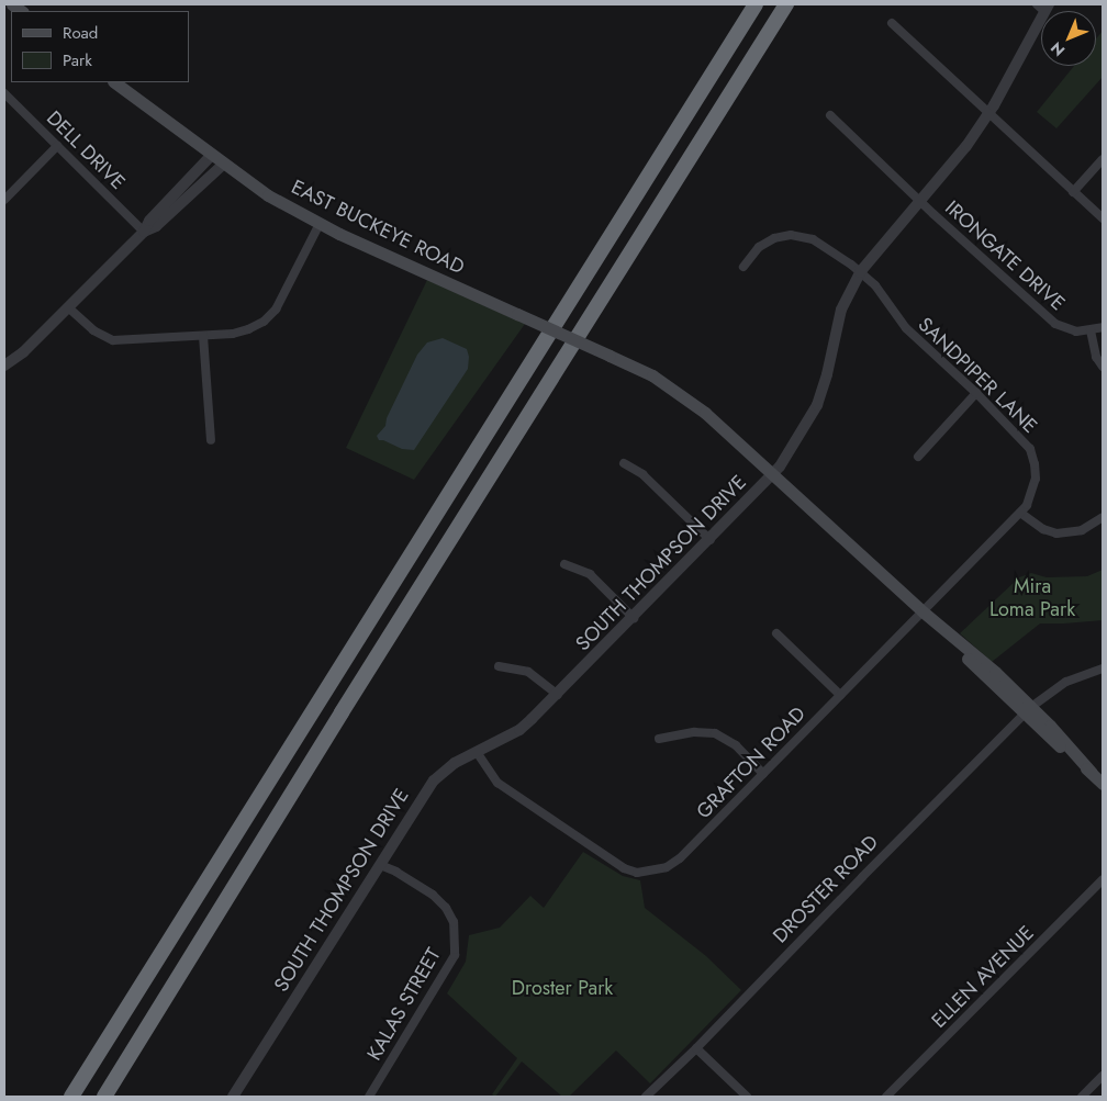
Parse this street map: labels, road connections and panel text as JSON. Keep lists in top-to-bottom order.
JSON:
{
  "streets": {
    "main road": ["EAST BUCKEYE ROAD"],
    "street": [
      "DELL DRIVE",
      "IRONGATE DRIVE",
      "SANDPIPER LANE",
      "SOUTH THOMPSON DRIVE",
      "GRAFTON ROAD",
      "DROSTER ROAD",
      "ELLEN AVENUE",
      "KALAS STREET"
    ]
  },
  "crossings": [
    ["EAST BUCKEYE ROAD", "SOUTH THOMPSON DRIVE"],
    ["EAST BUCKEYE ROAD", "GRAFTON ROAD"],
    ["EAST BUCKEYE ROAD", "DROSTER ROAD"],
    ["IRONGATE DRIVE", "SOUTH THOMPSON DRIVE"],
    ["SANDPIPER LANE", "SOUTH THOMPSON DRIVE"],
    ["SANDPIPER LANE", "GRAFTON ROAD"],
    ["SOUTH THOMPSON DRIVE", "GRAFTON ROAD"],
    ["SOUTH THOMPSON DRIVE", "KALAS STREET"]
  ],
  "parks": ["Mira Loma Park", "Droster Park"],
  "legend": ["Road", "Park"],
  "north": "bottom left"
}
